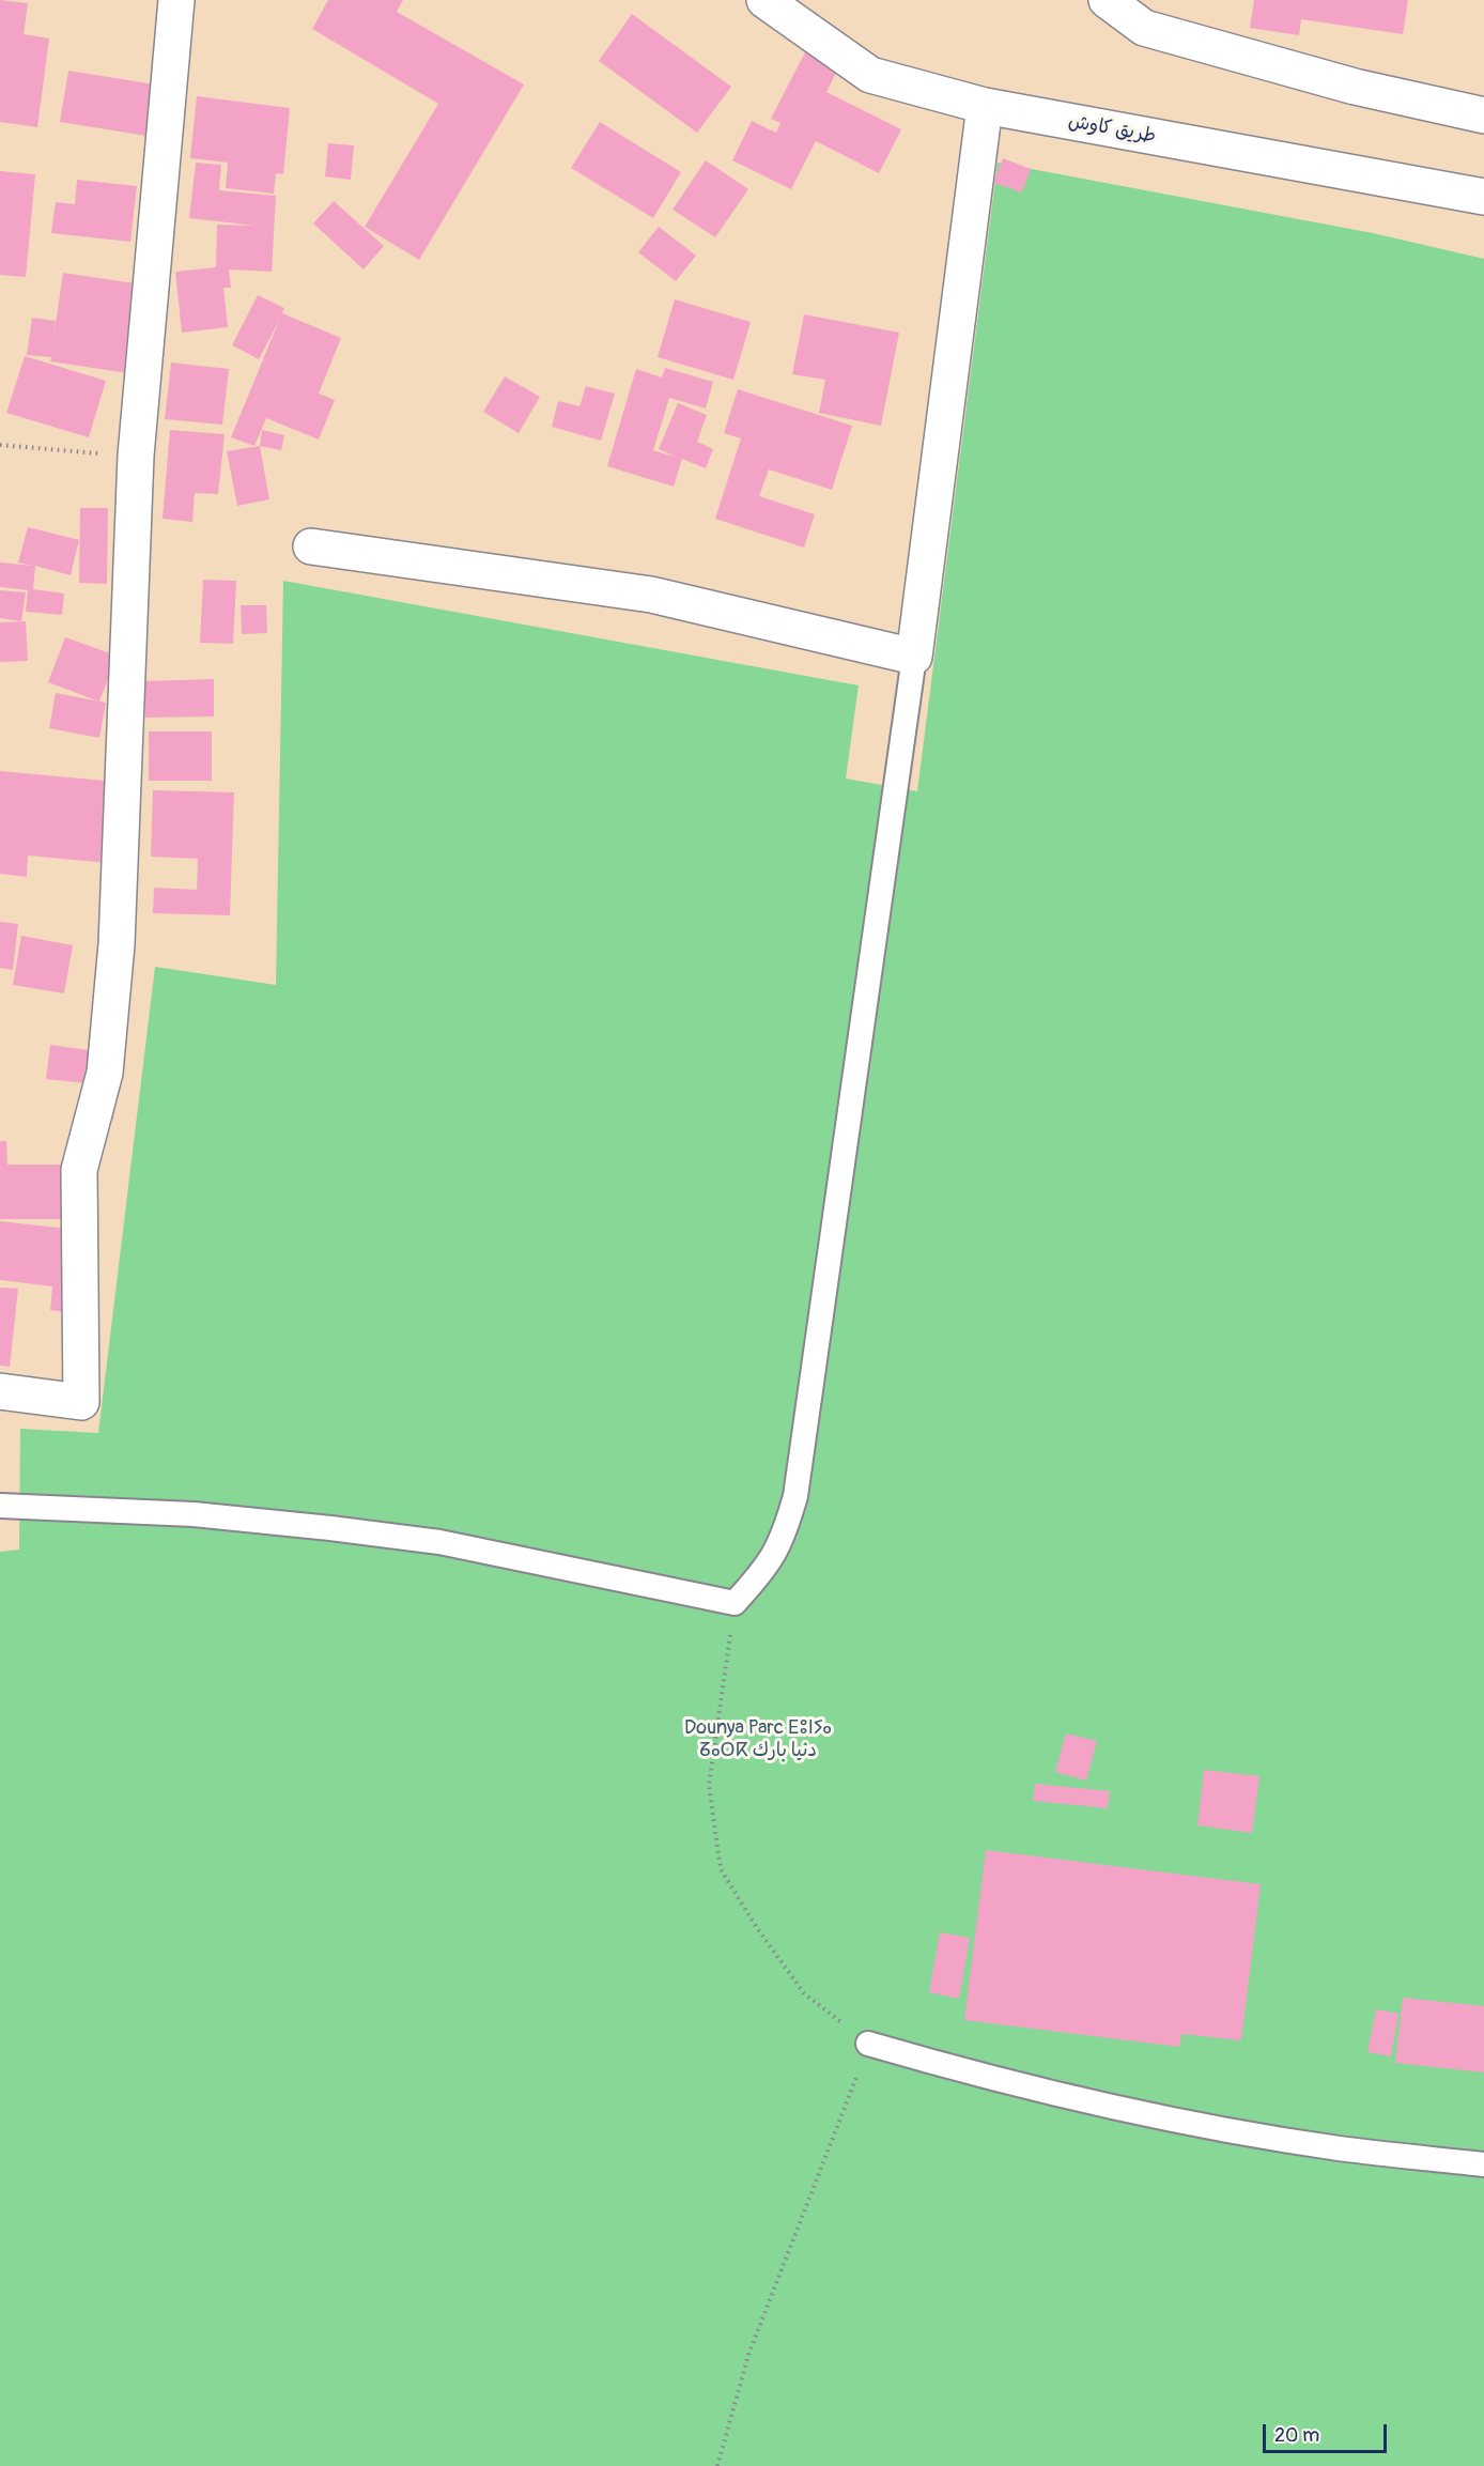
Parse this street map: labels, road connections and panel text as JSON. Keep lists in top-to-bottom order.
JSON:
{
  "streets": {
    "street": ["طريق كاوش"]
  },
  "parks": ["Dounya Parc ⴹⵓⵏⵢⴰ ⵒⴰⵔⴽ دنيا بارك"],
  "scale_bar": "20 m"
}
